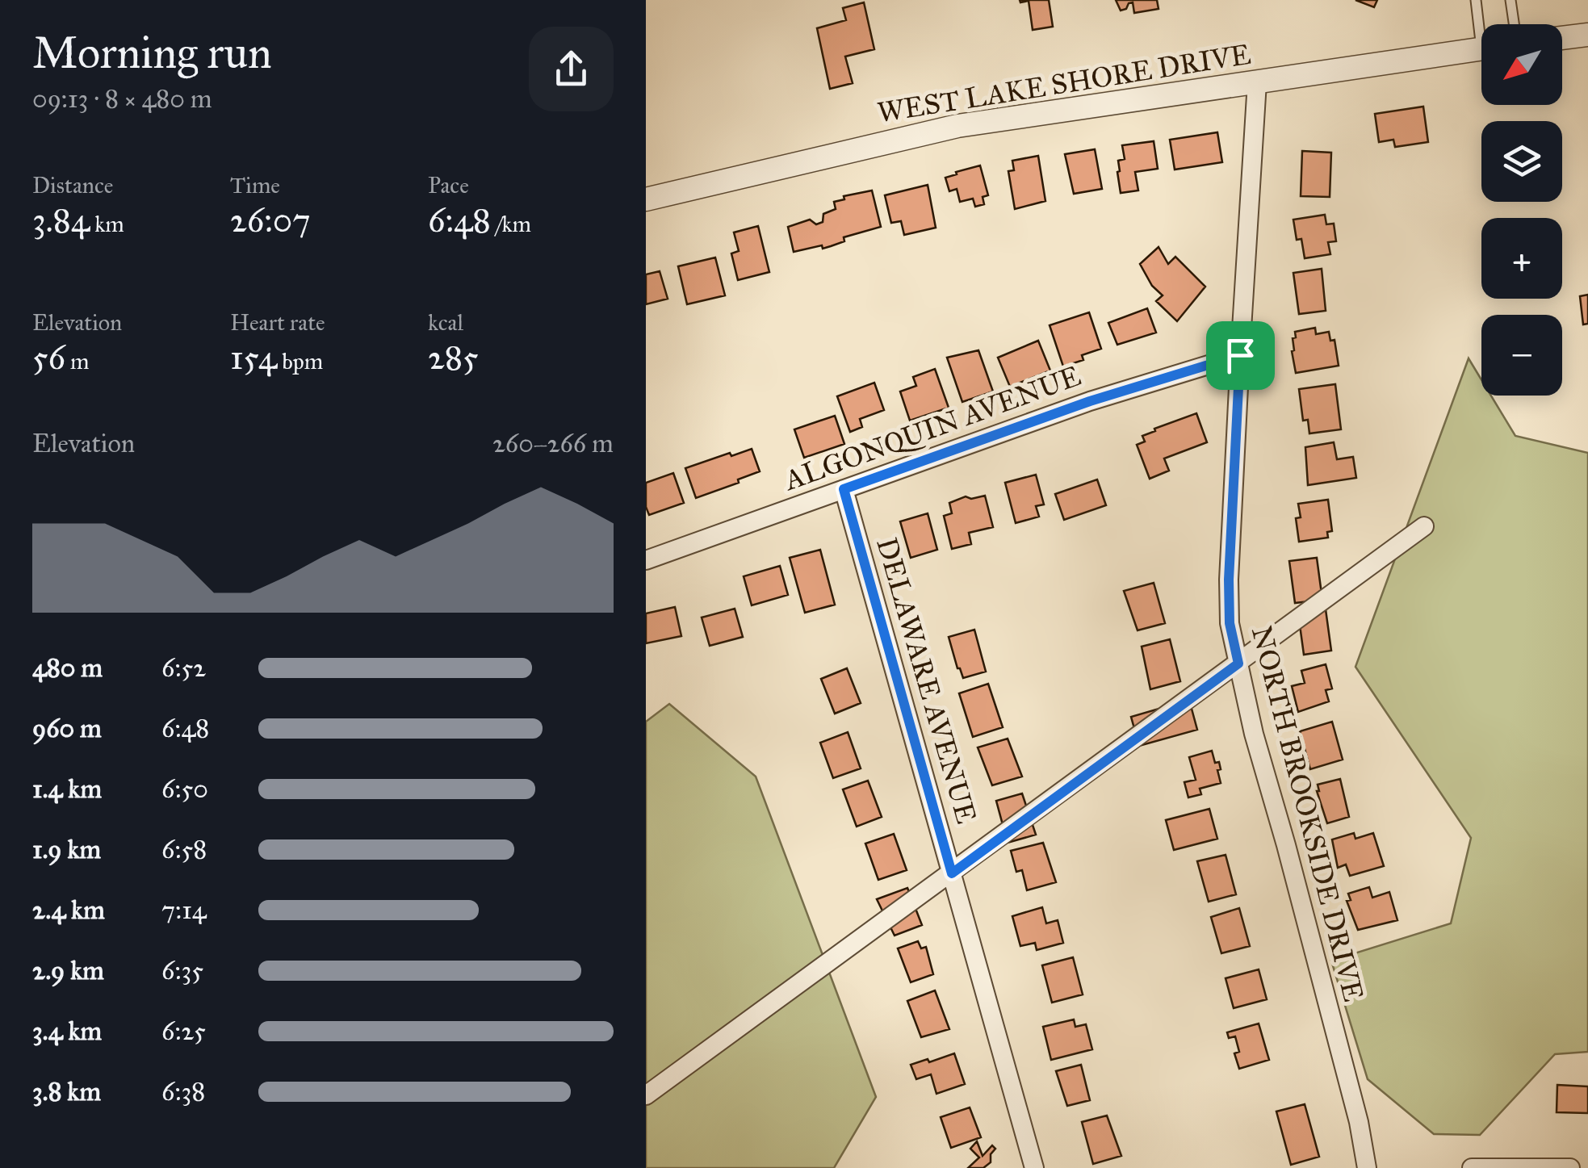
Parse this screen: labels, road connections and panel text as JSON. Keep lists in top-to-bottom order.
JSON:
{
  "streets": {
    "street": [
      "WEST LAKE SHORE DRIVE",
      "ALGONQUIN AVENUE",
      "DELAWARE AVENUE",
      "NORTH BROOKSIDE DRIVE"
    ]
  },
  "crossings": [
    ["WEST LAKE SHORE DRIVE", "NORTH BROOKSIDE DRIVE"],
    ["ALGONQUIN AVENUE", "DELAWARE AVENUE"],
    ["ALGONQUIN AVENUE", "NORTH BROOKSIDE DRIVE"]
  ],
  "north": "bottom left",
  "page": {
    "heading": ["Morning run", "09:13 · 8 × 480 m"],
    "map_buttons": ["+", "−"],
    "stats": [
      ["Distance", "3.84 km"],
      ["Time", "26:07"],
      ["Pace", "6:48 /km"],
      ["Elevation", "56 m"],
      ["Heart rate", "154 bpm"],
      ["kcal", "285"]
    ],
    "chart": ["Elevation", "260–266 m"],
    "list": [
      {
        "name": "480 m",
        "note": "6:52"
      },
      {
        "name": "960 m",
        "note": "6:48"
      },
      {
        "name": "1.4 km",
        "note": "6:50"
      },
      {
        "name": "1.9 km",
        "note": "6:58"
      },
      {
        "name": "2.4 km",
        "note": "7:14"
      },
      {
        "name": "2.9 km",
        "note": "6:35"
      },
      {
        "name": "3.4 km",
        "note": "6:25"
      },
      {
        "name": "3.8 km",
        "note": "6:38"
      }
    ]
  }
}
